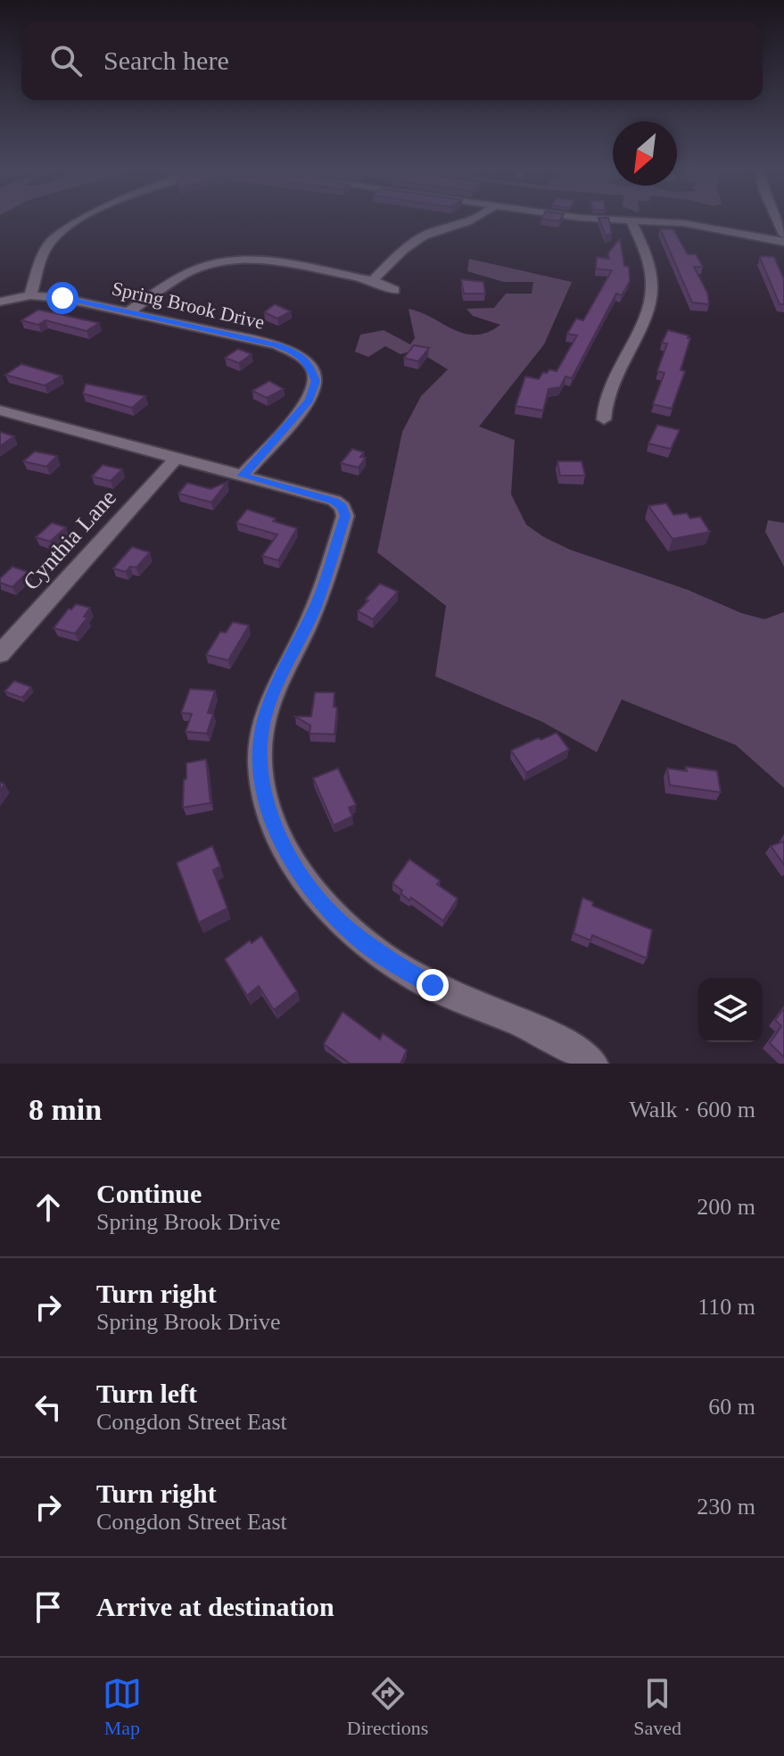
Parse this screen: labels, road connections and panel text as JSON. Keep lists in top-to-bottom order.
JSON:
{
  "streets": {
    "street": ["Spring Brook Drive", "Cynthia Lane"]
  },
  "north": "bottom left",
  "page": {
    "search": "Search here",
    "heading": ["8 min", "Walk · 600 m"],
    "list": [
      ["Continue", "Spring Brook Drive", "200 m"],
      ["Turn right", "Spring Brook Drive", "110 m"],
      ["Turn left", "Congdon Street East", "60 m"],
      ["Turn right", "Congdon Street East", "230 m"],
      "Arrive at destination"
    ],
    "nav": ["Map", "Directions", "Saved"]
  }
}
